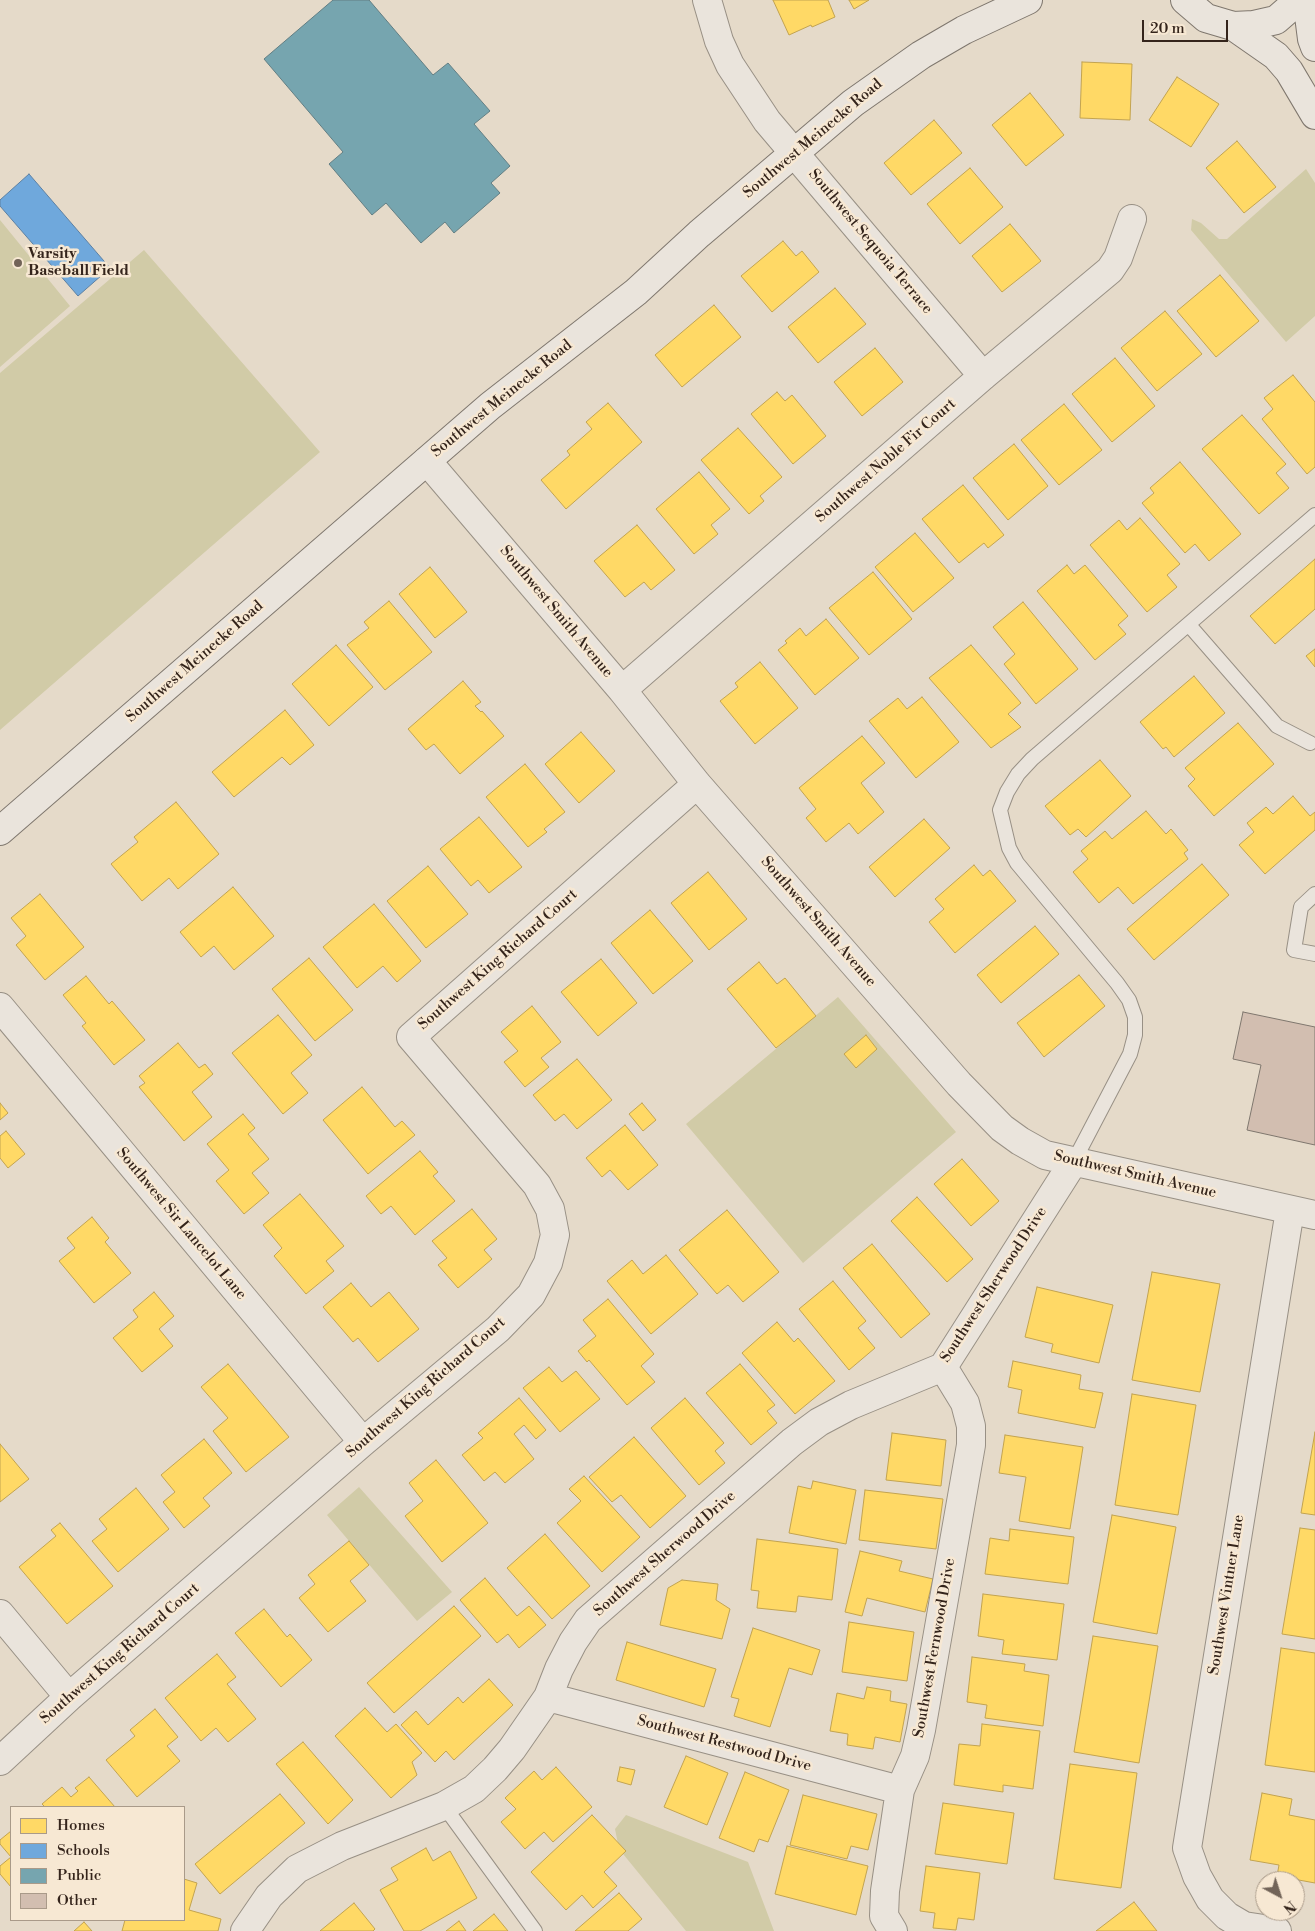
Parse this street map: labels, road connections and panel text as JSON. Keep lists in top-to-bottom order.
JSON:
{
  "streets": {
    "street": [
      "Southwest Meinecke Road",
      "Southwest Sequoia Terrace",
      "Southwest Noble Fir Court",
      "Southwest Smith Avenue",
      "Southwest King Richard Court",
      "Southwest Sir Lancelot Lane",
      "Southwest Sherwood Drive",
      "Southwest Vintner Lane",
      "Southwest Fernwood Drive",
      "Southwest Restwood Drive"
    ]
  },
  "crossings": [
    ["Southwest Meinecke Road", "Southwest Sequoia Terrace"],
    ["Southwest Meinecke Road", "Southwest Smith Avenue"],
    ["Southwest Sequoia Terrace", "Southwest Noble Fir Court"],
    ["Southwest Noble Fir Court", "Southwest Smith Avenue"],
    ["Southwest Smith Avenue", "Southwest King Richard Court"],
    ["Southwest Smith Avenue", "Southwest Sherwood Drive"],
    ["Southwest Smith Avenue", "Southwest Vintner Lane"],
    ["Southwest King Richard Court", "Southwest Sir Lancelot Lane"],
    ["Southwest Sherwood Drive", "Southwest Fernwood Drive"],
    ["Southwest Sherwood Drive", "Southwest Restwood Drive"],
    ["Southwest Fernwood Drive", "Southwest Restwood Drive"]
  ],
  "places": ["Varsity Baseball Field"],
  "legend": [
    "Homes",
    "Schools",
    "Public",
    "Other"
  ],
  "scale_bar": "20 m",
  "north": "bottom right"
}
